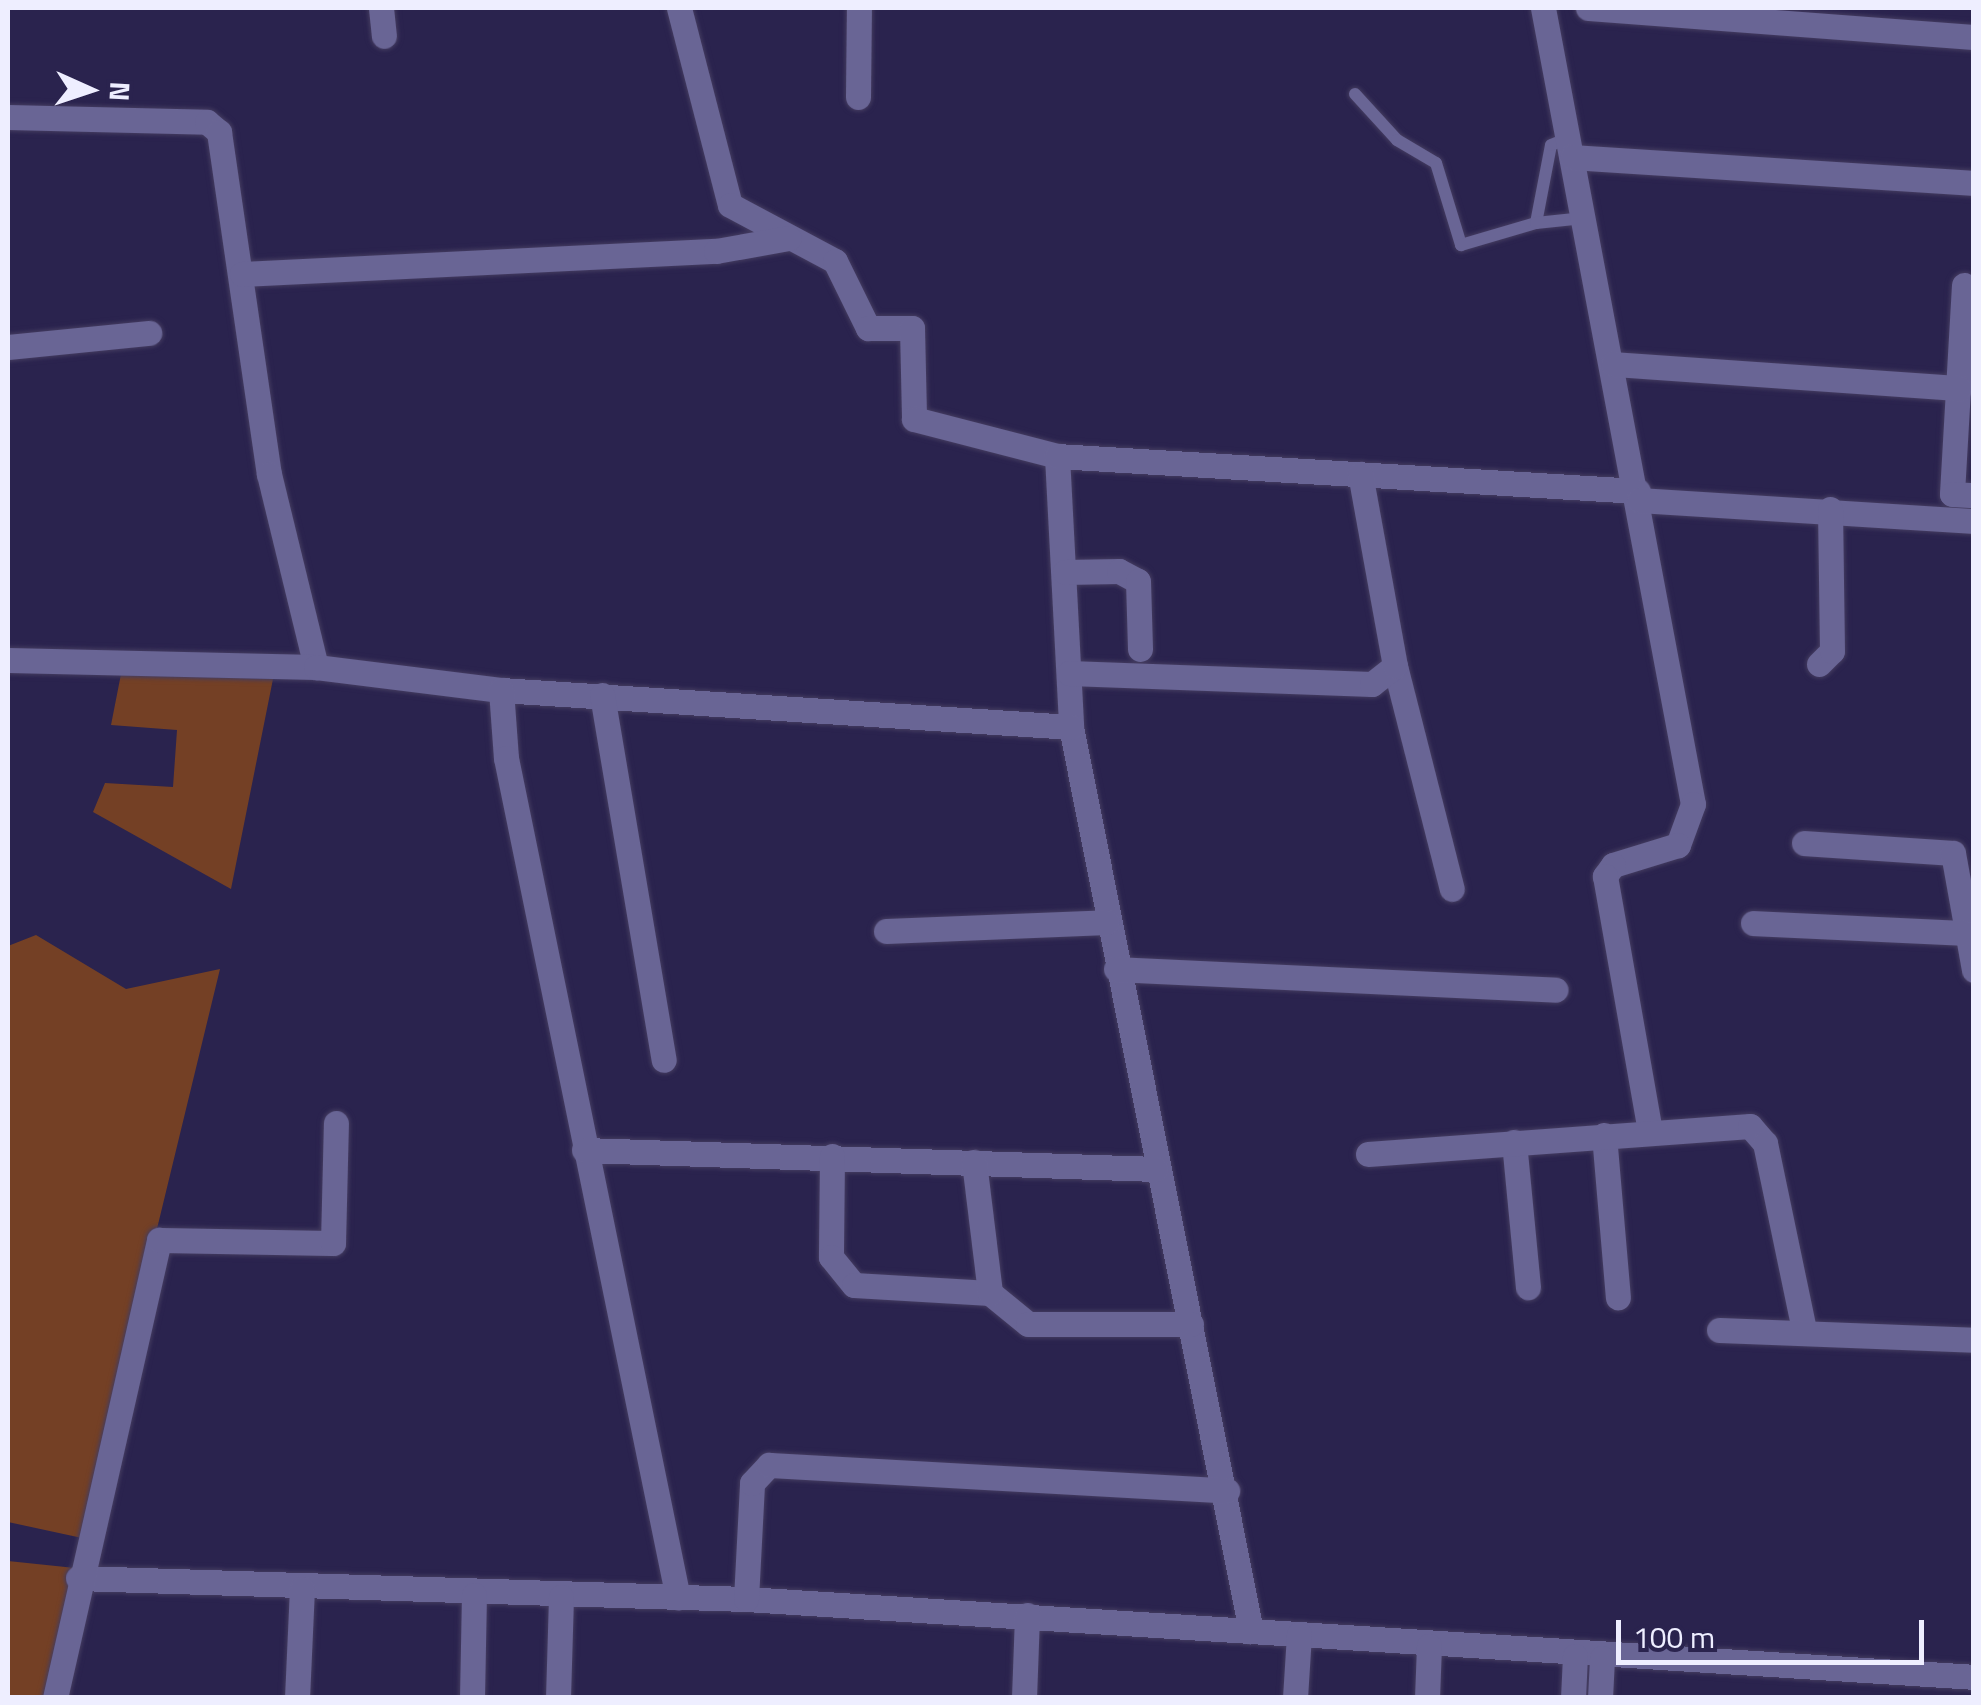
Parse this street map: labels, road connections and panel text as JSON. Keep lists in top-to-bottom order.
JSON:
{
  "scale_bar": "100 m",
  "north": "right"
}
